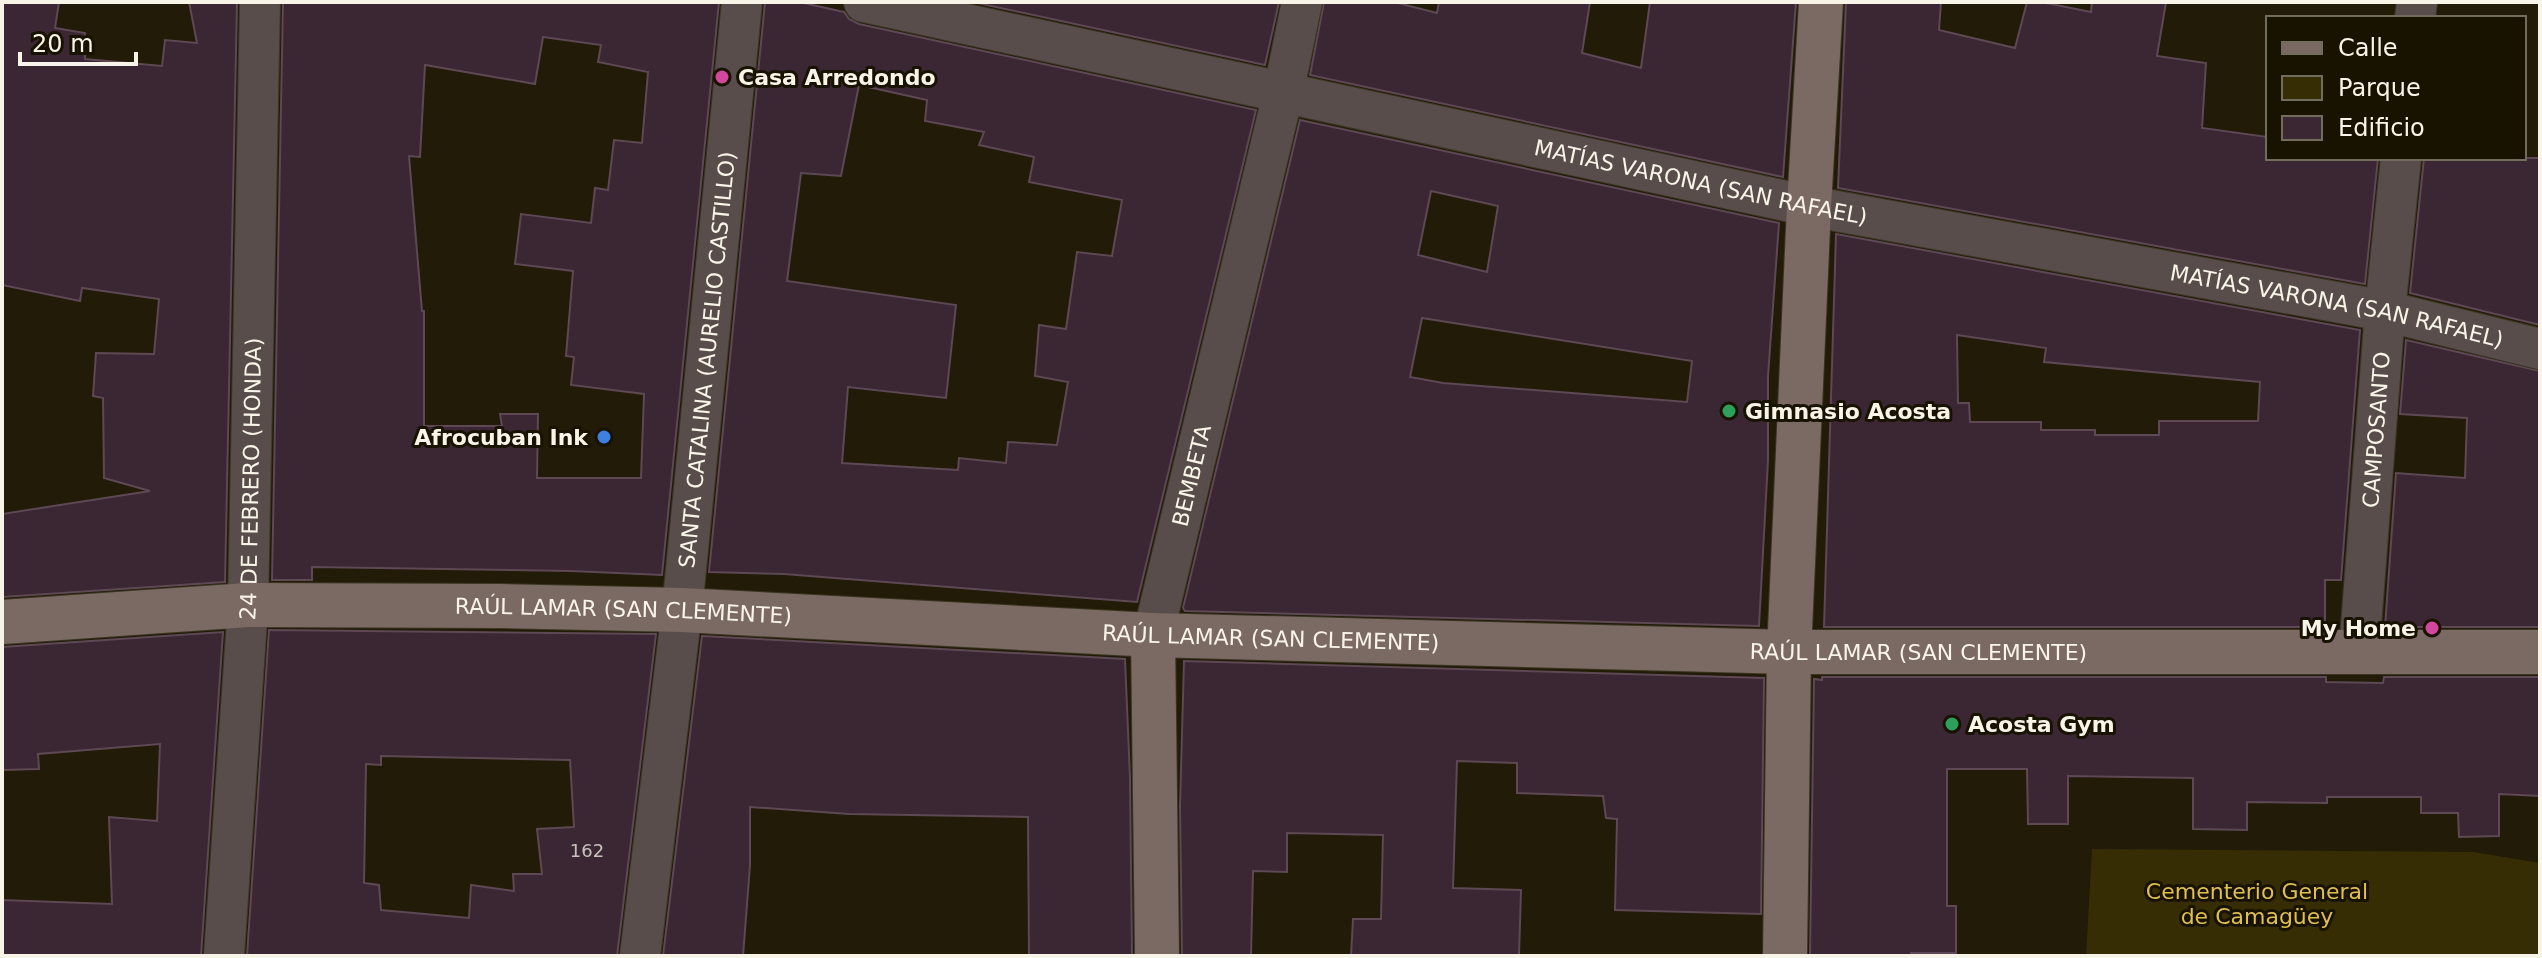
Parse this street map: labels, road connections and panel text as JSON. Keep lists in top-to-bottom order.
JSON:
{
  "streets": {
    "street": [
      "MATÍAS VARONA (SAN RAFAEL)",
      "SANTA CATALINA (AURELIO CASTILLO)",
      "CAMPOSANTO",
      "BEMBETA",
      "24 DE FEBRERO (HONDA)",
      "RAÚL LAMAR (SAN CLEMENTE)"
    ]
  },
  "crossings": [
    ["MATÍAS VARONA (SAN RAFAEL)", "CAMPOSANTO"],
    ["MATÍAS VARONA (SAN RAFAEL)", "BEMBETA"],
    ["SANTA CATALINA (AURELIO CASTILLO)", "RAÚL LAMAR (SAN CLEMENTE)"],
    ["CAMPOSANTO", "RAÚL LAMAR (SAN CLEMENTE)"],
    ["BEMBETA", "RAÚL LAMAR (SAN CLEMENTE)"],
    ["24 DE FEBRERO (HONDA)", "RAÚL LAMAR (SAN CLEMENTE)"]
  ],
  "parks": ["Cementerio General de Camagüey"],
  "places": [
    "Casa Arredondo",
    "Gimnasio Acosta",
    "Afrocuban Ink",
    "My Home",
    "Acosta Gym"
  ],
  "house_numbers": ["162"],
  "legend": ["Calle", "Parque", "Edificio"],
  "scale_bar": "20 m"
}
